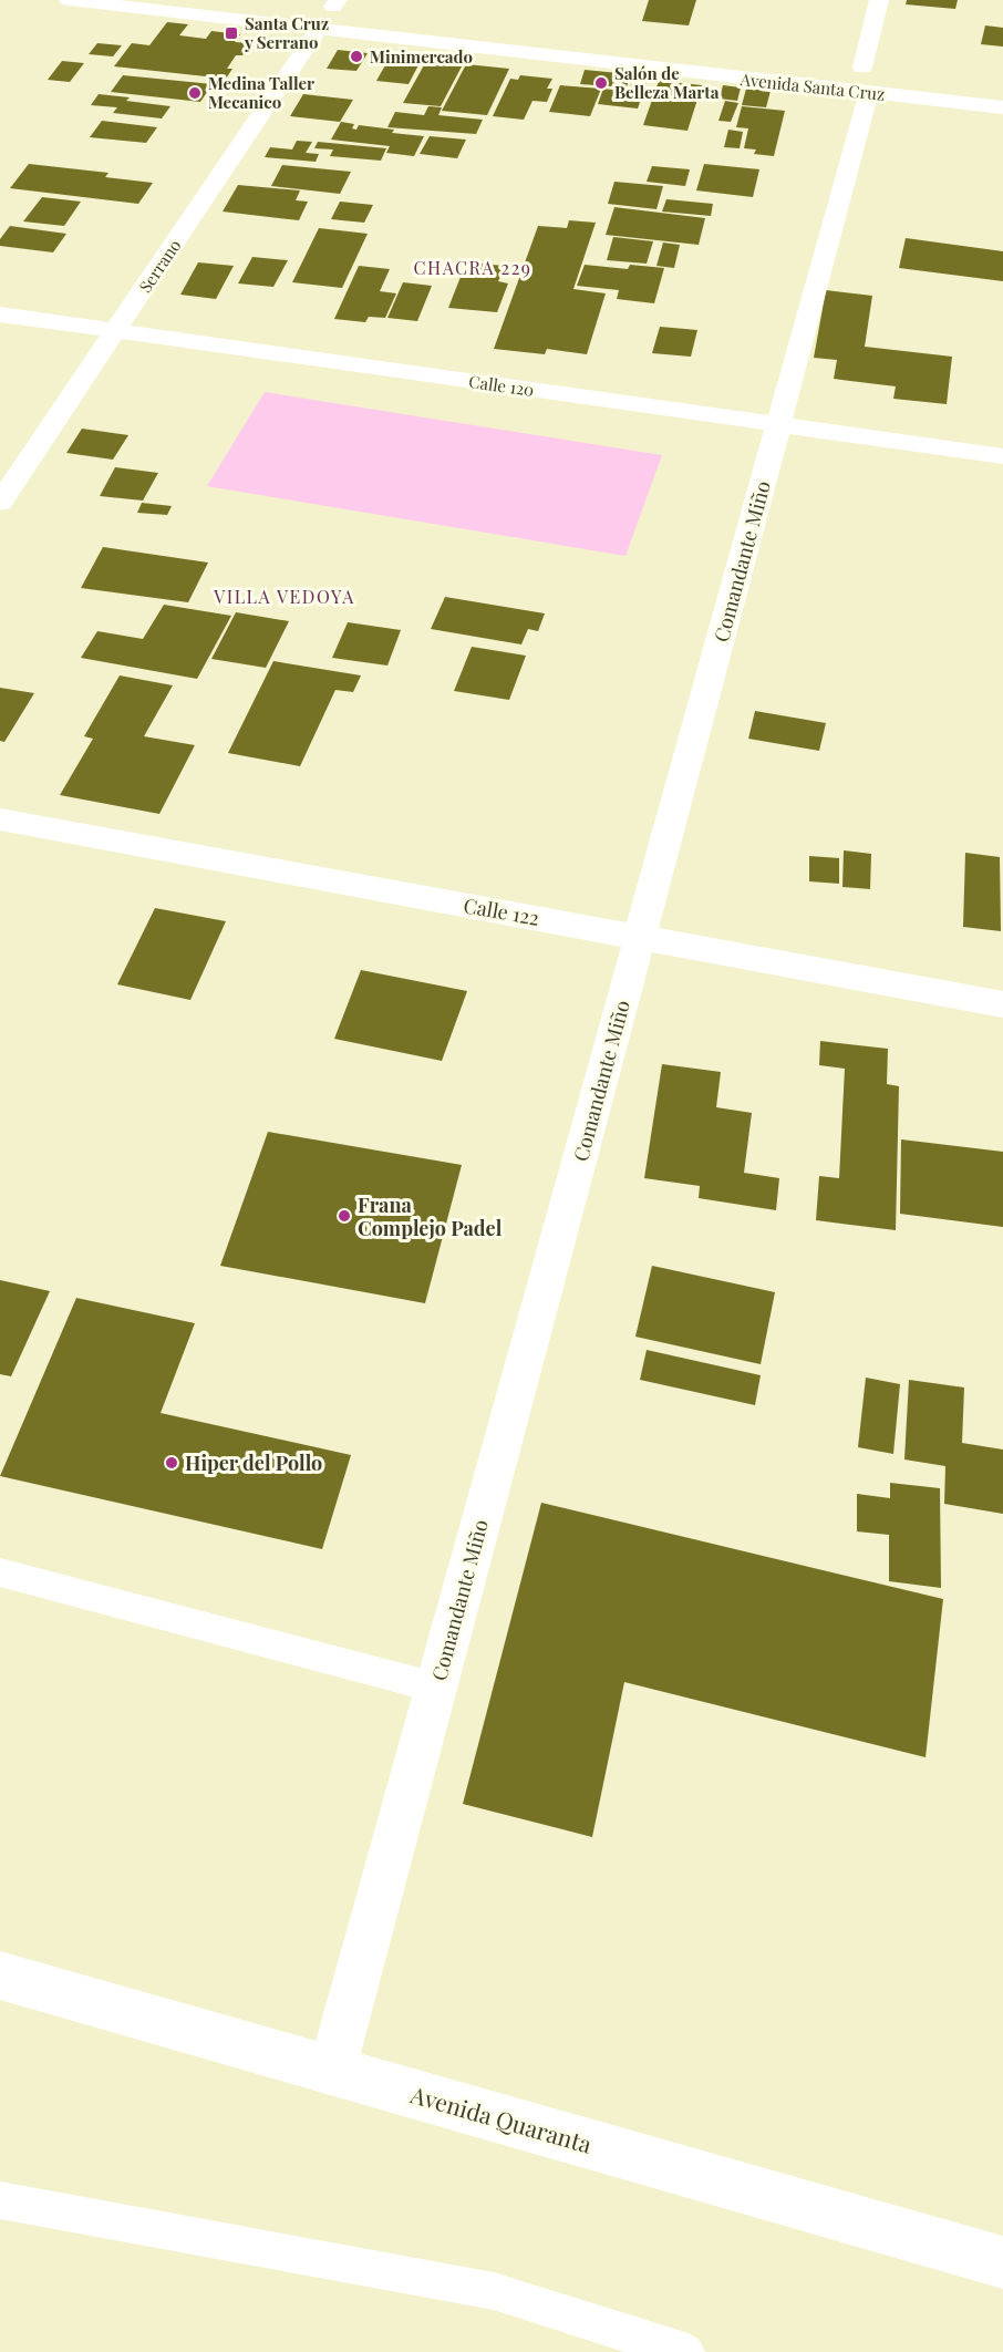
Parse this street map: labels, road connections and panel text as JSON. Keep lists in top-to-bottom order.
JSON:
{
  "streets": {
    "main road": [
      "Avenida Santa Cruz",
      "Serrano",
      "Calle 120",
      "Comandante Miño",
      "Calle 122",
      "Avenida Quaranta"
    ]
  },
  "crossings": [
    ["Avenida Santa Cruz", "Serrano"],
    ["Avenida Santa Cruz", "Comandante Miño"],
    ["Serrano", "Calle 120"],
    ["Calle 120", "Comandante Miño"],
    ["Comandante Miño", "Calle 122"],
    ["Comandante Miño", "Avenida Quaranta"]
  ],
  "districts": ["CHACRA 229", "VILLA VEDOYA"],
  "places": {
    "transit": ["Santa Cruz y Serrano"],
    "other": [
      "Minimercado",
      "Salón de Belleza Marta",
      "Medina Taller Mecanico",
      "Frana Complejo Padel",
      "Hiper del Pollo"
    ]
  }
}
